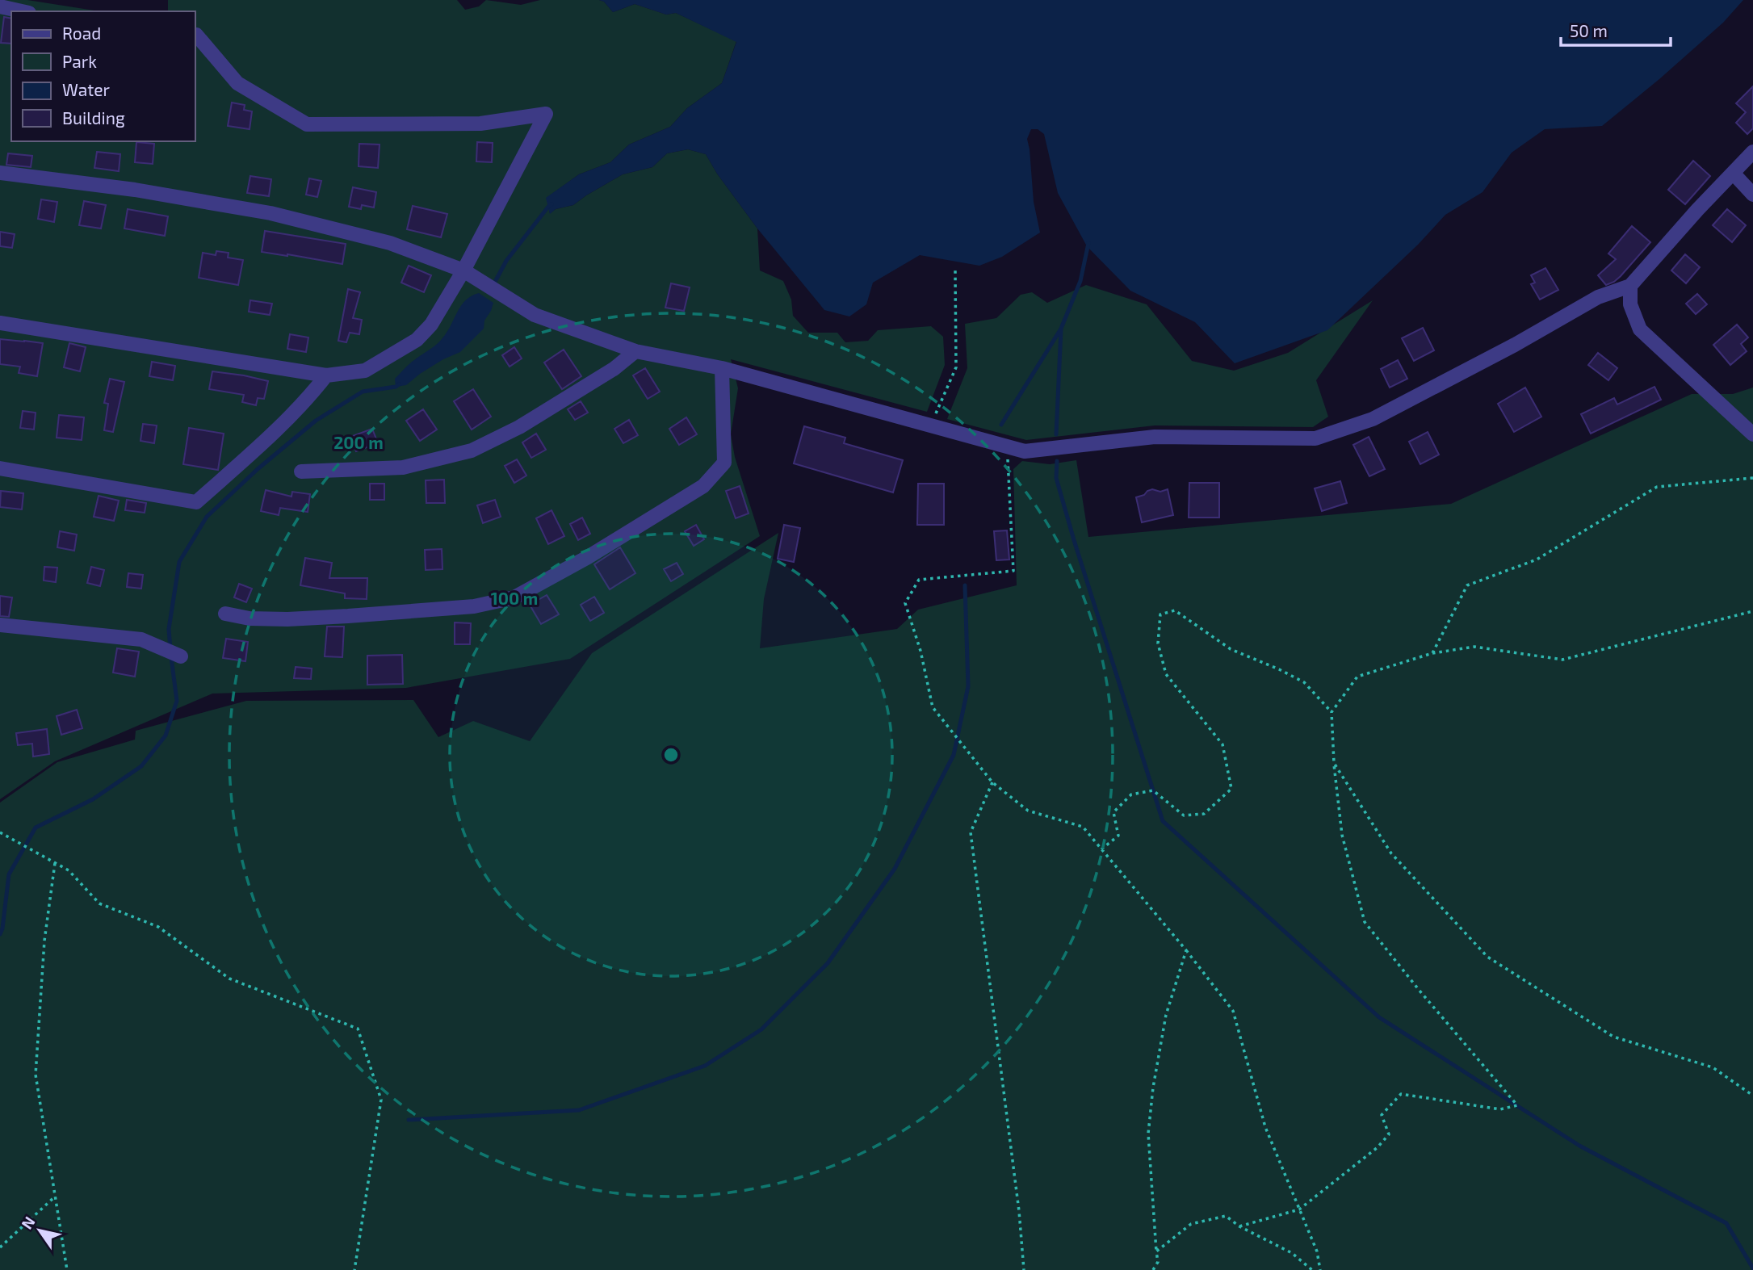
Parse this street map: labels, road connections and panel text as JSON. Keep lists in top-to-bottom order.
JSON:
{
  "legend": [
    "Road",
    "Park",
    "Water",
    "Building"
  ],
  "scale_bar": "50 m",
  "north": "top left",
  "rings": ["200 m", "100 m"]
}
